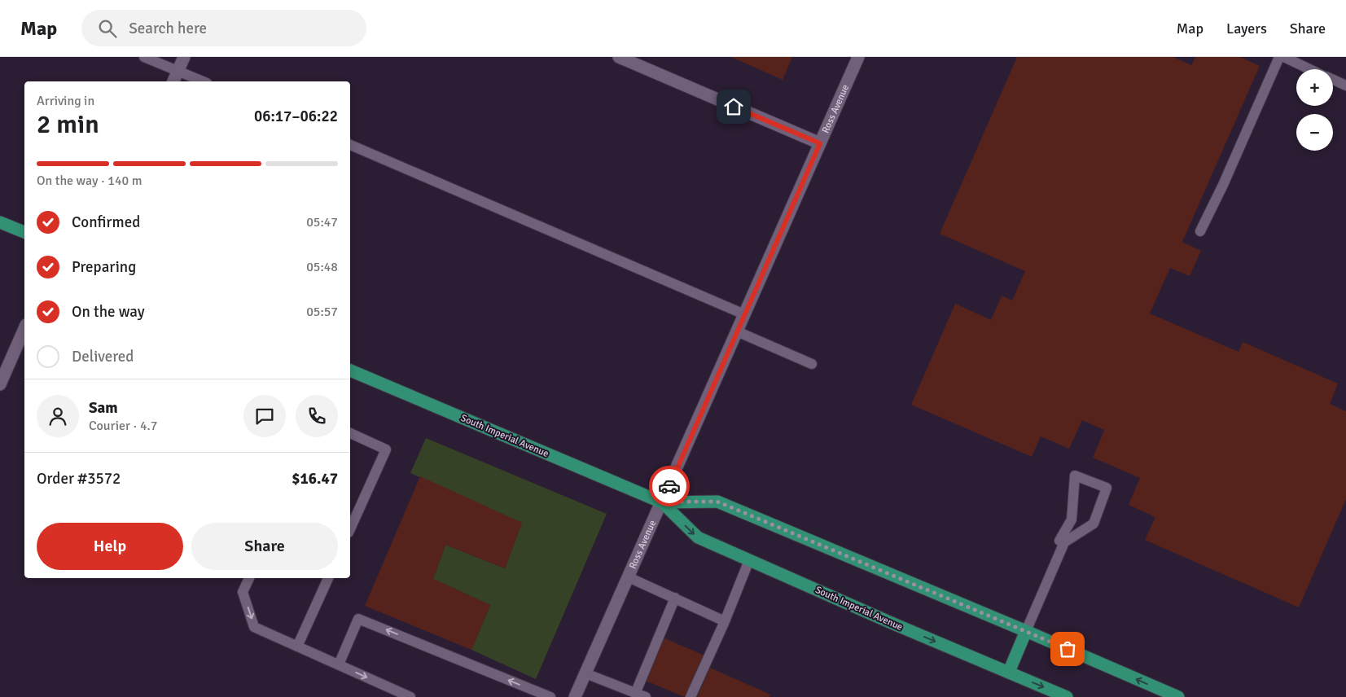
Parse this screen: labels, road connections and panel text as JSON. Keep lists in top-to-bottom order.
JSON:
{
  "streets": {
    "highway": ["South Imperial Avenue"],
    "street": ["Ross Avenue"]
  },
  "crossings": [
    ["Ross Avenue", "South Imperial Avenue"]
  ],
  "page": {
    "header": "Map",
    "search": "Search here",
    "nav": ["Map", "Layers", "Share"],
    "map_buttons": ["+", "−"],
    "heading": ["2 min", "Arriving in", "06:17–06:22"],
    "panel": [
      "Sam",
      "Courier · 4.7",
      "Order #3572",
      "$16.47"
    ],
    "bar": "On the way · 140 m",
    "list": [
      ["Confirmed", "05:47"],
      ["Preparing", "05:48"],
      ["On the way", "05:57"],
      "Delivered"
    ],
    "buttons": ["Help", "Share"]
  }
}
